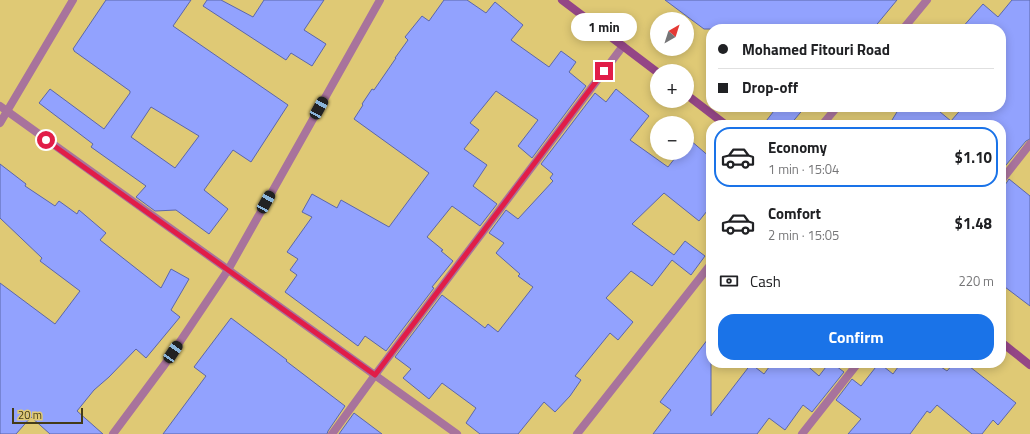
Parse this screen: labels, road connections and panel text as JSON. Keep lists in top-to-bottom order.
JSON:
{
  "scale_bar": "20 m",
  "north": "top right",
  "page": {
    "map_buttons": ["+", "−"],
    "bubble": "1 min",
    "banner": ["Mohamed Fitouri Road", "Drop-off"],
    "list": [
      {
        "name": "Economy",
        "note": "1 min · 15:04",
        "value": "$1.10"
      },
      {
        "name": "Comfort",
        "note": "2 min · 15:05",
        "value": "$1.48"
      }
    ],
    "pay": ["Cash", "220 m"],
    "buttons": "Confirm",
    "scale": "20 m"
  }
}
